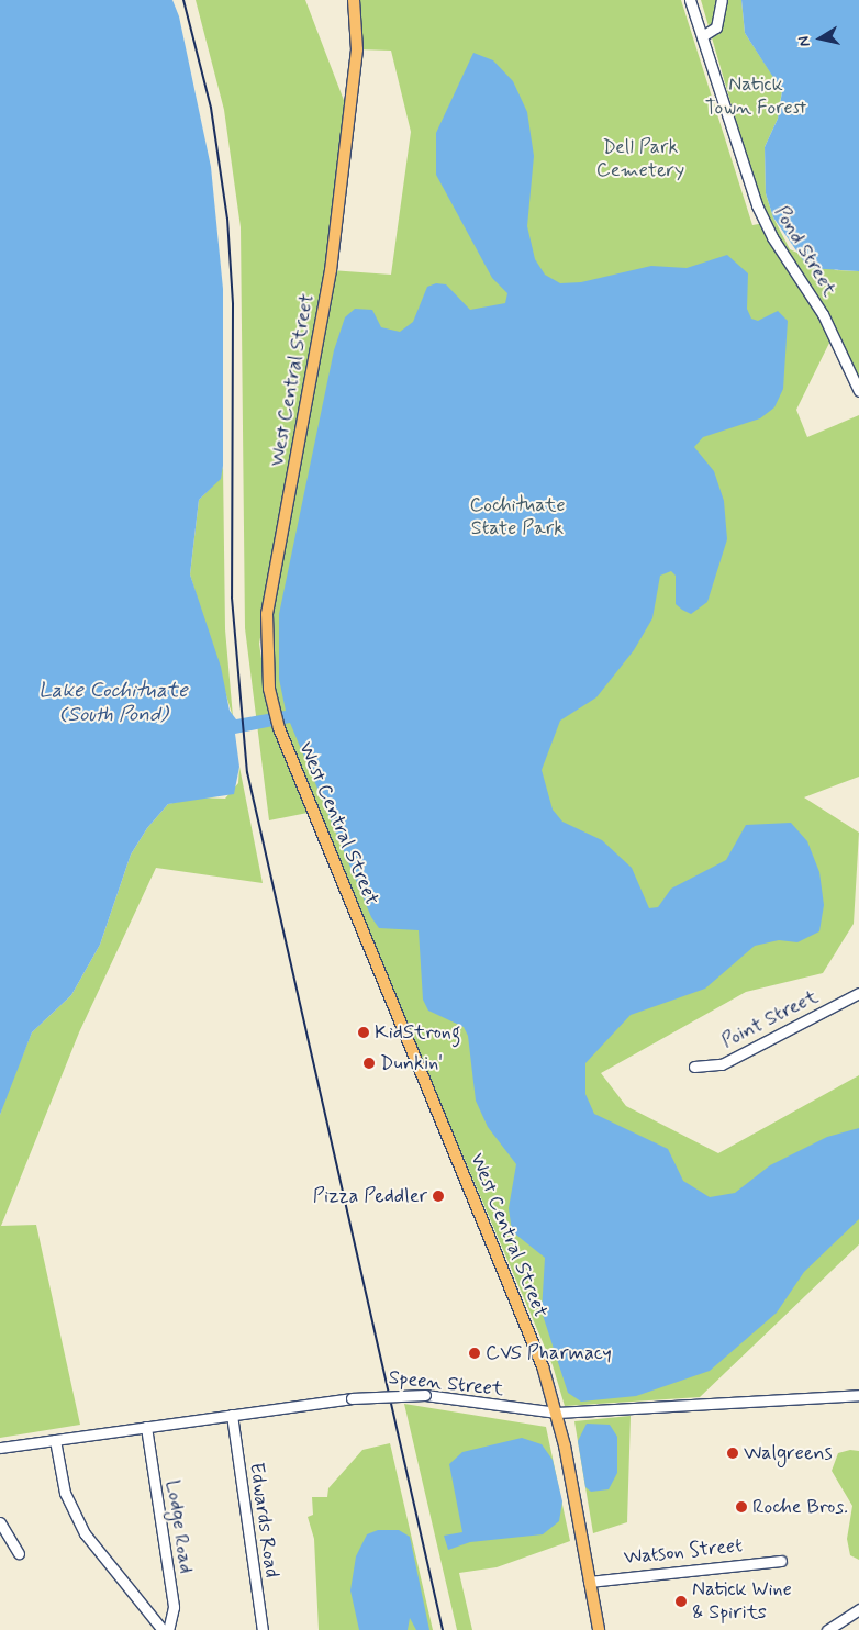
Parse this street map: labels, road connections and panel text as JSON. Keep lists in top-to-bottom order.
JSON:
{
  "streets": {
    "main road": ["West Central Street"],
    "street": [
      "Pond Street",
      "Point Street",
      "Speen Street",
      "Edwards Road",
      "Lodge Road",
      "Watson Street"
    ]
  },
  "crossings": [
    ["West Central Street", "Speen Street"],
    ["West Central Street", "Watson Street"],
    ["Speen Street", "Edwards Road"],
    ["Speen Street", "Lodge Road"]
  ],
  "water": ["Lake Cochituate (South Pond)"],
  "parks": ["Natick Town Forest", "Dell Park Cemetery", "Cochituate State Park"],
  "places": [
    "KidStrong",
    "Dunkin'",
    "Pizza Peddler",
    "CVS Pharmacy",
    "Walgreens",
    "Roche Bros.",
    "Natick Wine & Spirits"
  ],
  "north": "left"
}
